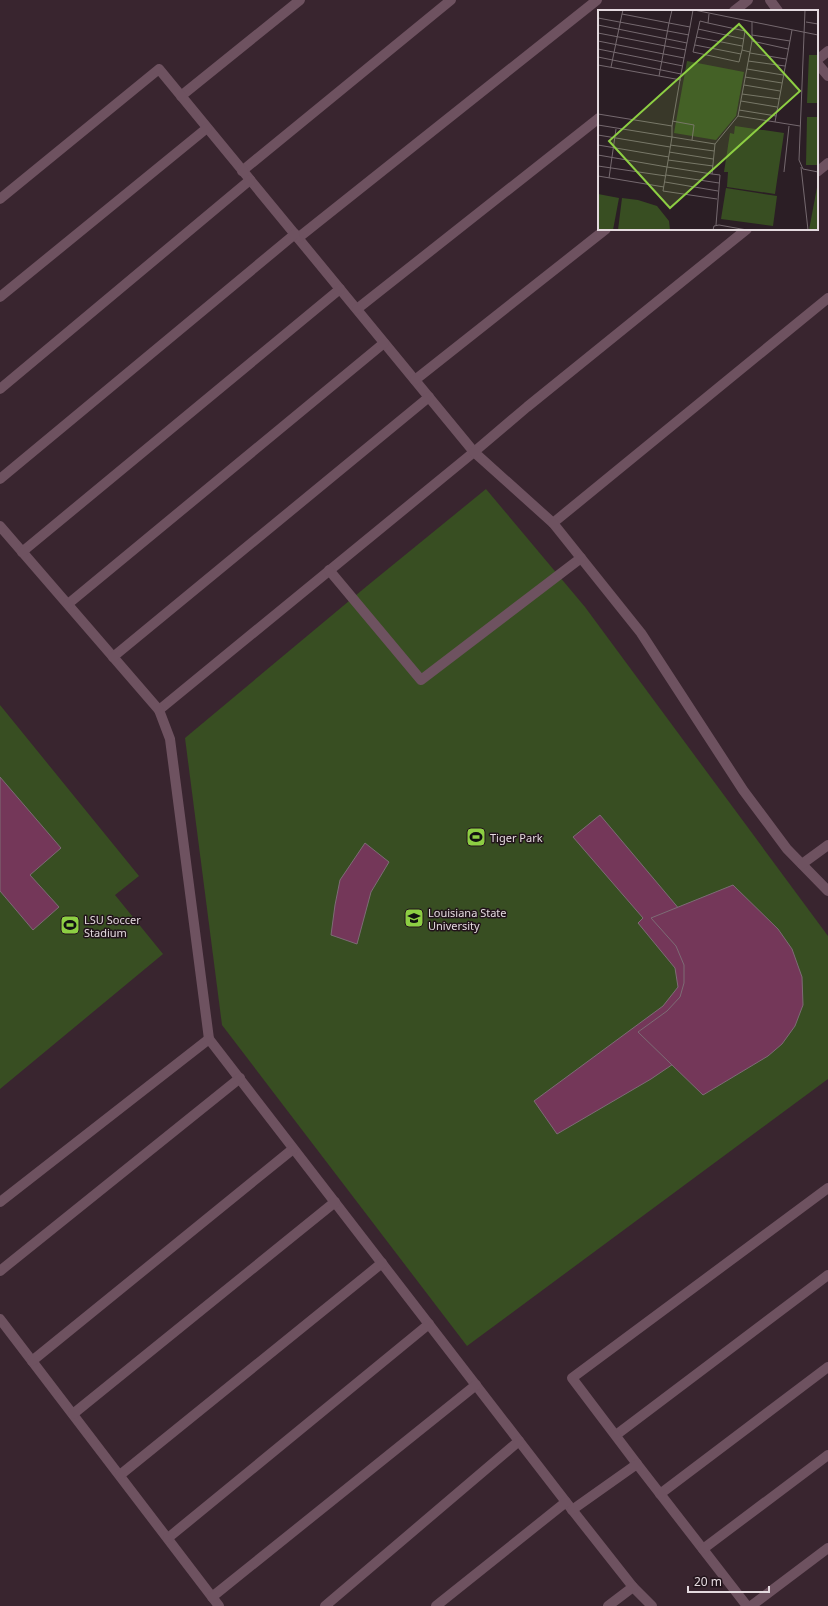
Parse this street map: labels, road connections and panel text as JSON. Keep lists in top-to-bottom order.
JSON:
{
  "places": {
    "sports": ["Tiger Park", "LSU Soccer Stadium"],
    "school or university": ["Louisiana State University"]
  },
  "scale_bar": "20 m"
}
